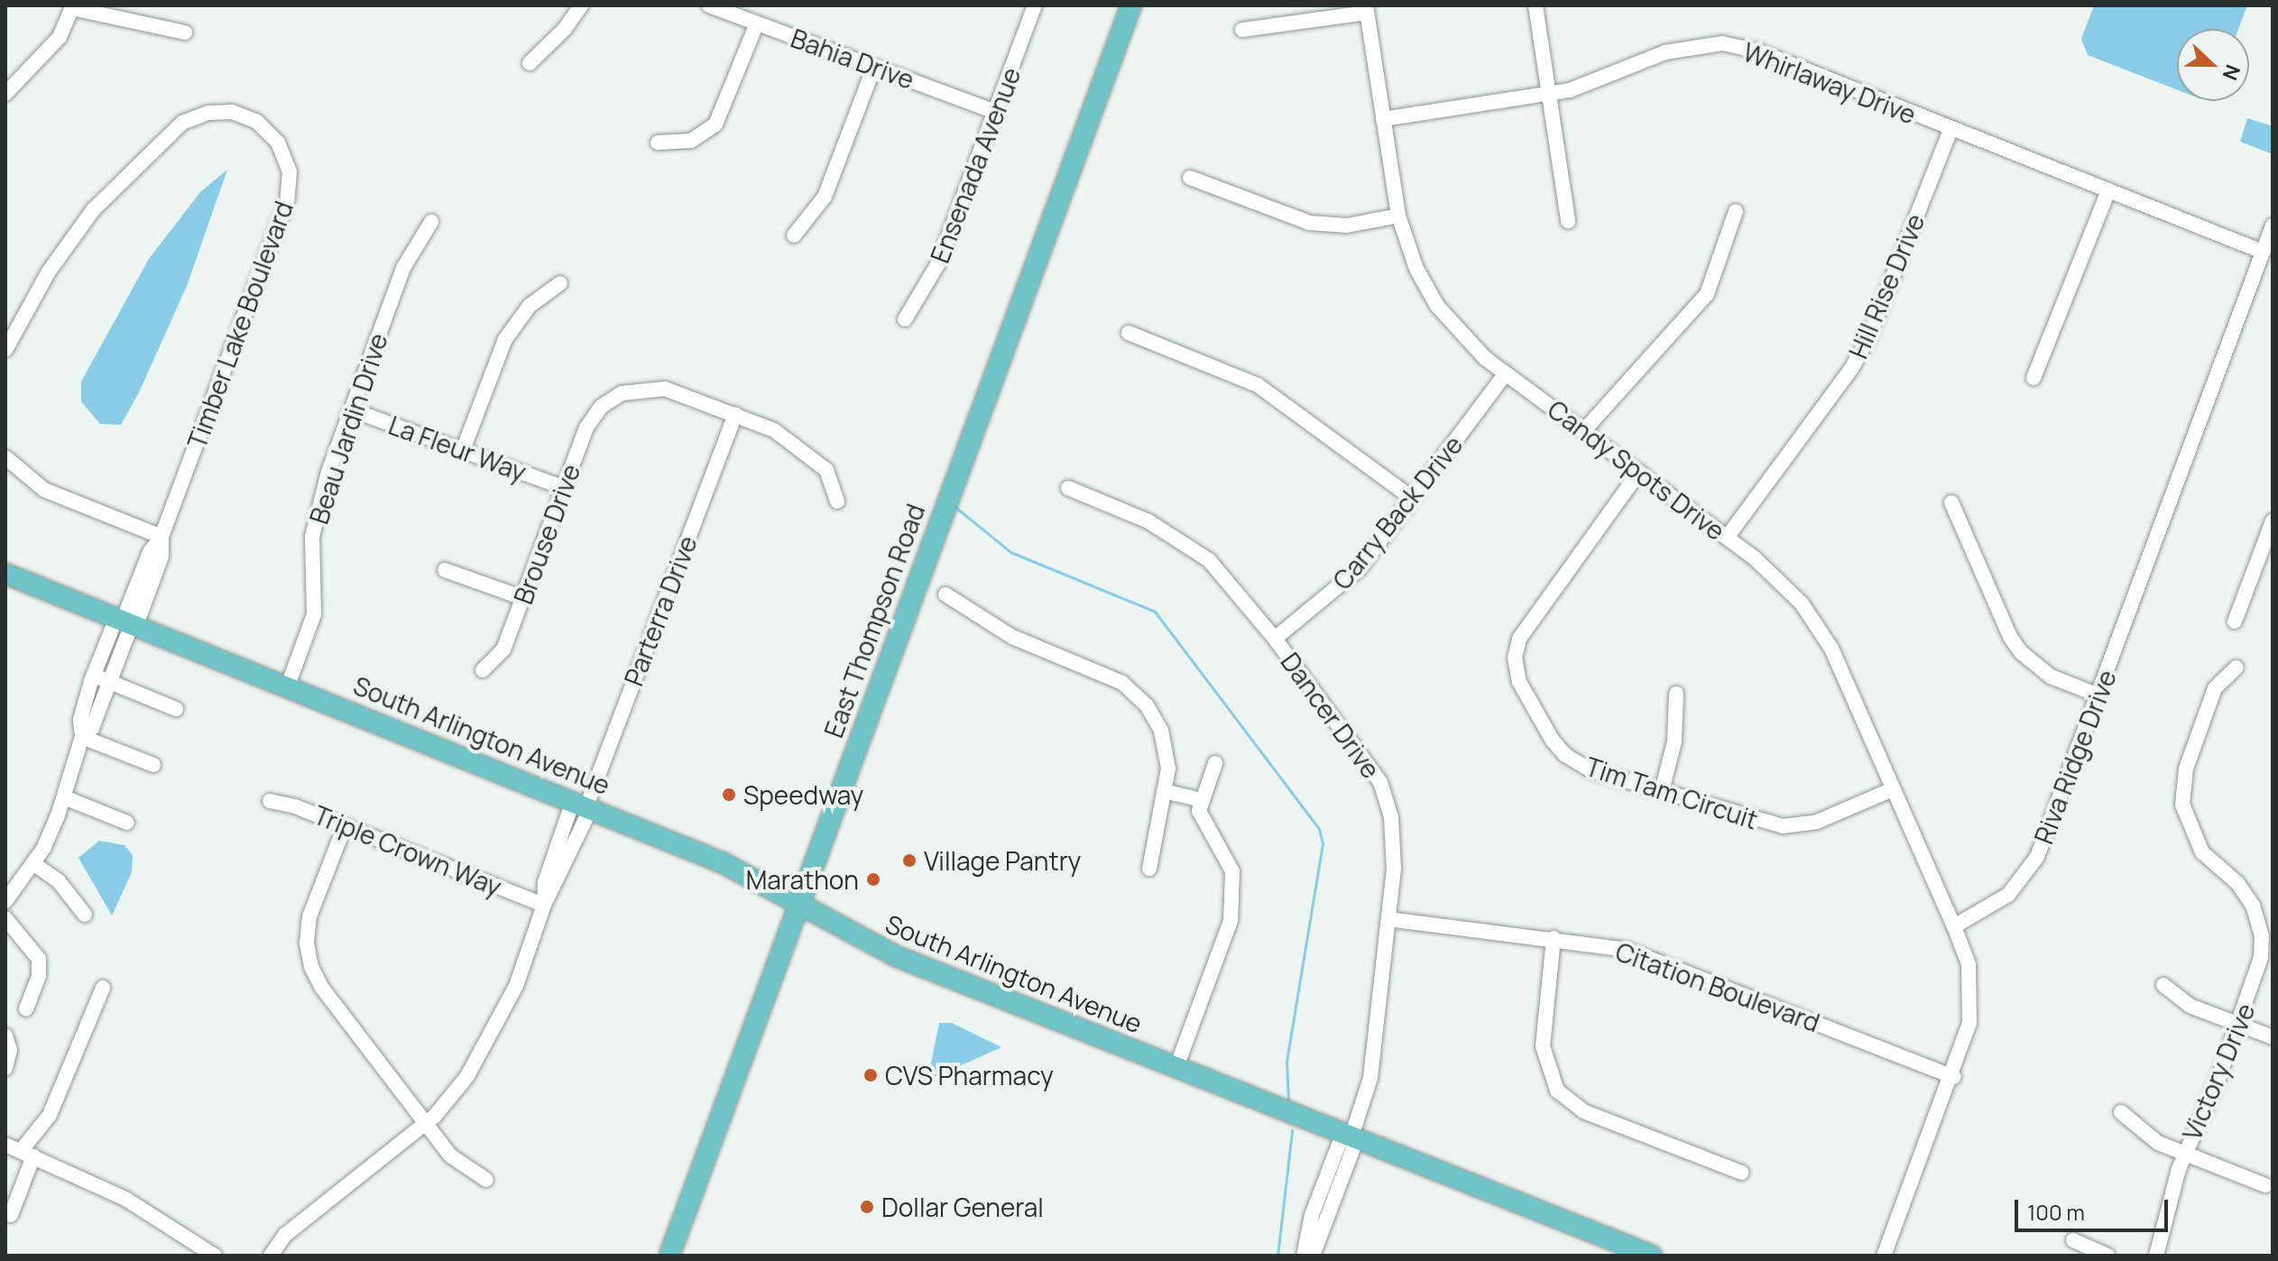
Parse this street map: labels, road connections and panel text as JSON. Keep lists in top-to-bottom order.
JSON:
{
  "streets": {
    "main road": ["East Thompson Road", "South Arlington Avenue"],
    "street": [
      "Bahia Drive",
      "Whirlaway Drive",
      "Ensenada Avenue",
      "Hill Rise Drive",
      "Timber Lake Boulevard",
      "Beau Jardin Drive",
      "La Fleur Way",
      "Candy Spots Drive",
      "Carry Back Drive",
      "Brouse Drive",
      "Parterra Drive",
      "Dancer Drive",
      "Riva Ridge Drive",
      "Tim Tam Circuit",
      "Triple Crown Way",
      "Citation Boulevard",
      "Victory Drive"
    ]
  },
  "crossings": [
    ["Bahia Drive", "Ensenada Avenue"],
    ["Whirlaway Drive", "Hill Rise Drive"],
    ["Whirlaway Drive", "Candy Spots Drive"],
    ["Whirlaway Drive", "Riva Ridge Drive"],
    ["Hill Rise Drive", "Candy Spots Drive"],
    ["Timber Lake Boulevard", "South Arlington Avenue"],
    ["Beau Jardin Drive", "La Fleur Way"],
    ["Beau Jardin Drive", "South Arlington Avenue"],
    ["La Fleur Way", "Brouse Drive"],
    ["Candy Spots Drive", "Carry Back Drive"],
    ["Candy Spots Drive", "Riva Ridge Drive"],
    ["Candy Spots Drive", "Tim Tam Circuit"],
    ["Carry Back Drive", "Dancer Drive"],
    ["Brouse Drive", "Parterra Drive"],
    ["Parterra Drive", "South Arlington Avenue"],
    ["Parterra Drive", "Triple Crown Way"],
    ["East Thompson Road", "South Arlington Avenue"],
    ["Dancer Drive", "South Arlington Avenue"],
    ["Dancer Drive", "Citation Boulevard"]
  ],
  "places": [
    "Speedway",
    "Village Pantry",
    "Marathon",
    "CVS Pharmacy",
    "Dollar General"
  ],
  "scale_bar": "100 m",
  "north": "right"
}
